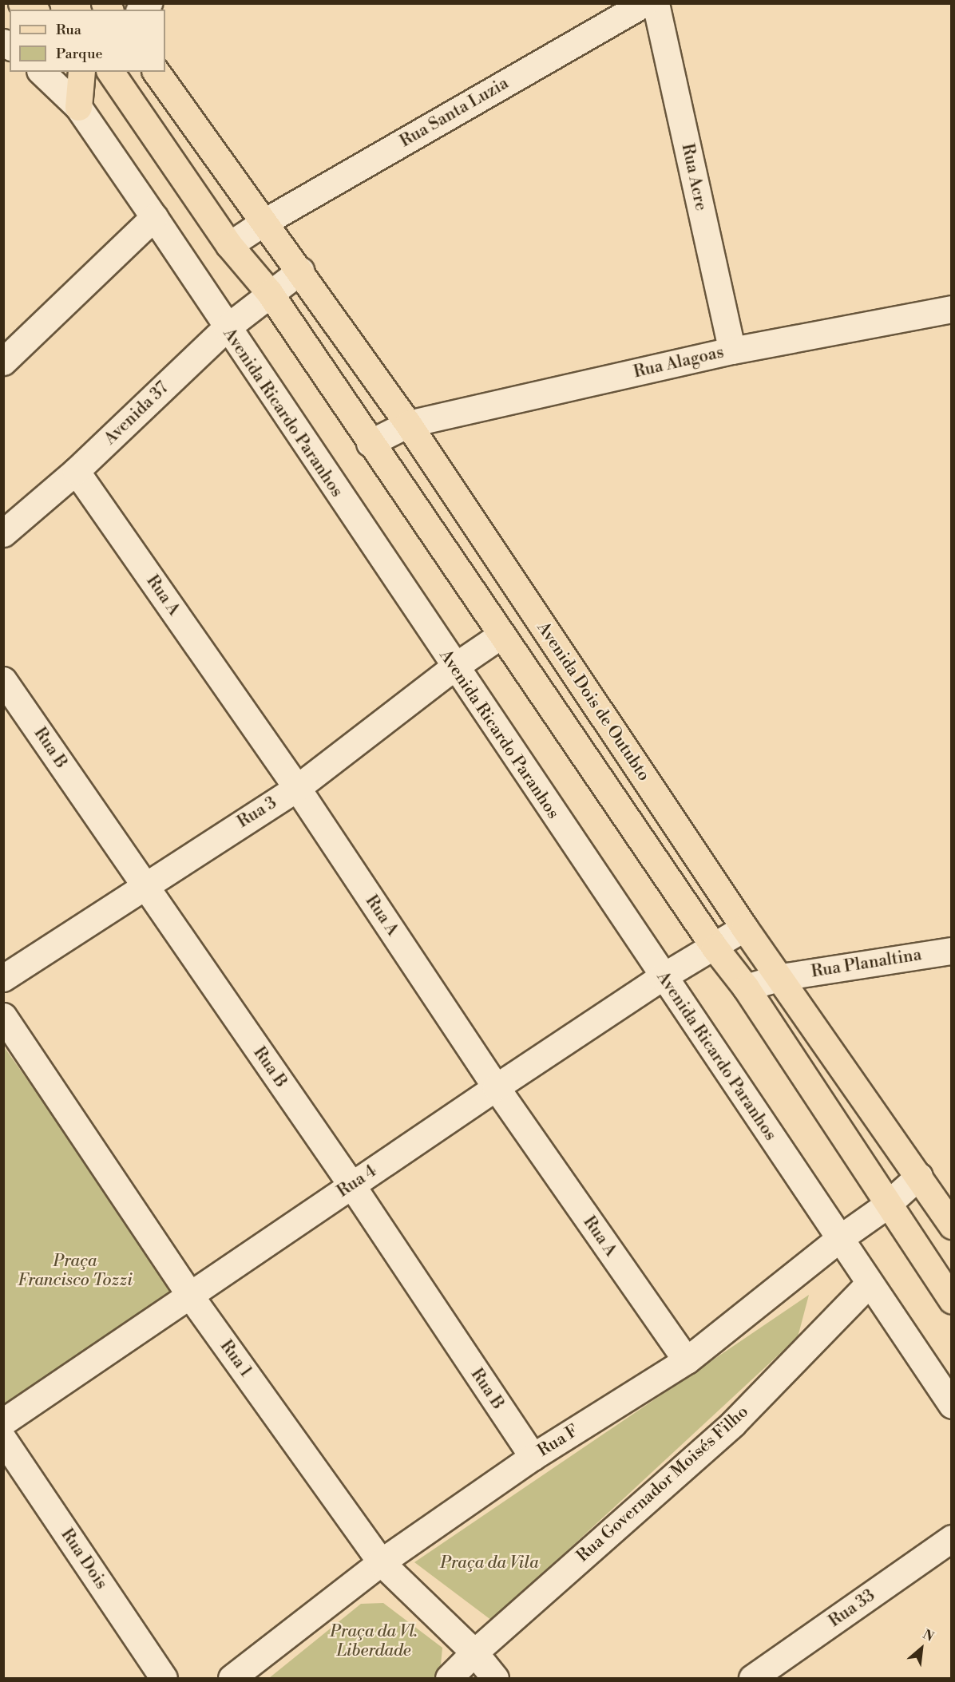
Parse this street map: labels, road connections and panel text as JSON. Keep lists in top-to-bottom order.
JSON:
{
  "streets": {
    "main road": ["Avenida Dois de Outubto"],
    "street": [
      "Rua Santa Luzia",
      "Rua Acre",
      "Rua Alagoas",
      "Avenida Ricardo Paranhos",
      "Avenida 37",
      "Rua A",
      "Rua B",
      "Rua 3",
      "Rua Planaltina",
      "Rua 4",
      "Rua 1",
      "Rua F",
      "Rua Governador Moisés Filho",
      "Rua Dois",
      "Rua 33"
    ]
  },
  "crossings": [
    ["Rua Santa Luzia", "Avenida Dois de Outubto"],
    ["Rua Acre", "Rua Alagoas"],
    ["Rua Alagoas", "Avenida Dois de Outubto"],
    ["Avenida Ricardo Paranhos", "Avenida 37"],
    ["Avenida Ricardo Paranhos", "Rua 3"],
    ["Avenida Ricardo Paranhos", "Rua 4"],
    ["Avenida Ricardo Paranhos", "Rua F"],
    ["Avenida Ricardo Paranhos", "Rua Governador Moisés Filho"],
    ["Avenida 37", "Rua A"],
    ["Avenida 37", "Avenida Dois de Outubto"],
    ["Rua A", "Rua 3"],
    ["Rua A", "Rua 4"],
    ["Rua A", "Rua F"],
    ["Avenida Dois de Outubto", "Rua Planaltina"],
    ["Avenida Dois de Outubto", "Rua 4"],
    ["Rua B", "Rua 3"],
    ["Rua B", "Rua 4"],
    ["Rua B", "Rua F"],
    ["Rua 4", "Rua 1"],
    ["Rua 1", "Rua F"],
    ["Rua 1", "Rua Governador Moisés Filho"]
  ],
  "parks": ["Praça Francisco Tozzi", "Praça da Vila", "Praça da Vl. Liberdade"],
  "legend": ["Rua", "Parque"],
  "north": "top right"
}
